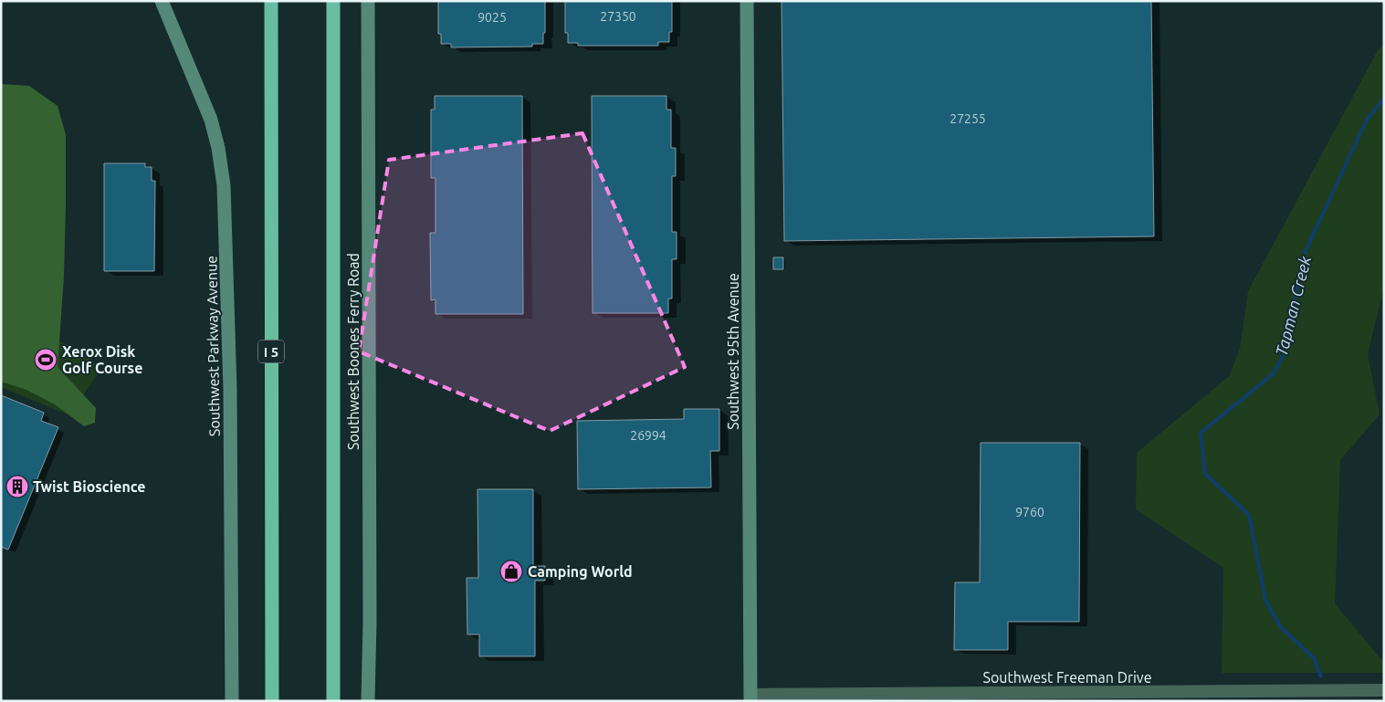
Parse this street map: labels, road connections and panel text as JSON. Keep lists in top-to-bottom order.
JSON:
{
  "streets": {
    "highway": ["I 5"],
    "street": [
      "Southwest Parkway Avenue",
      "Southwest Boones Ferry Road",
      "Southwest 95th Avenue",
      "Southwest Freeman Drive"
    ]
  },
  "crossings": [
    ["Southwest 95th Avenue", "Southwest Freeman Drive"]
  ],
  "water": ["Tapman Creek"],
  "places": {
    "sports": ["Xerox Disk Golf Course"],
    "building": ["Twist Bioscience"],
    "shop": ["Camping World"]
  },
  "house_numbers": [
    "27350",
    "9025",
    "27255",
    "26994",
    "9760"
  ]
}
